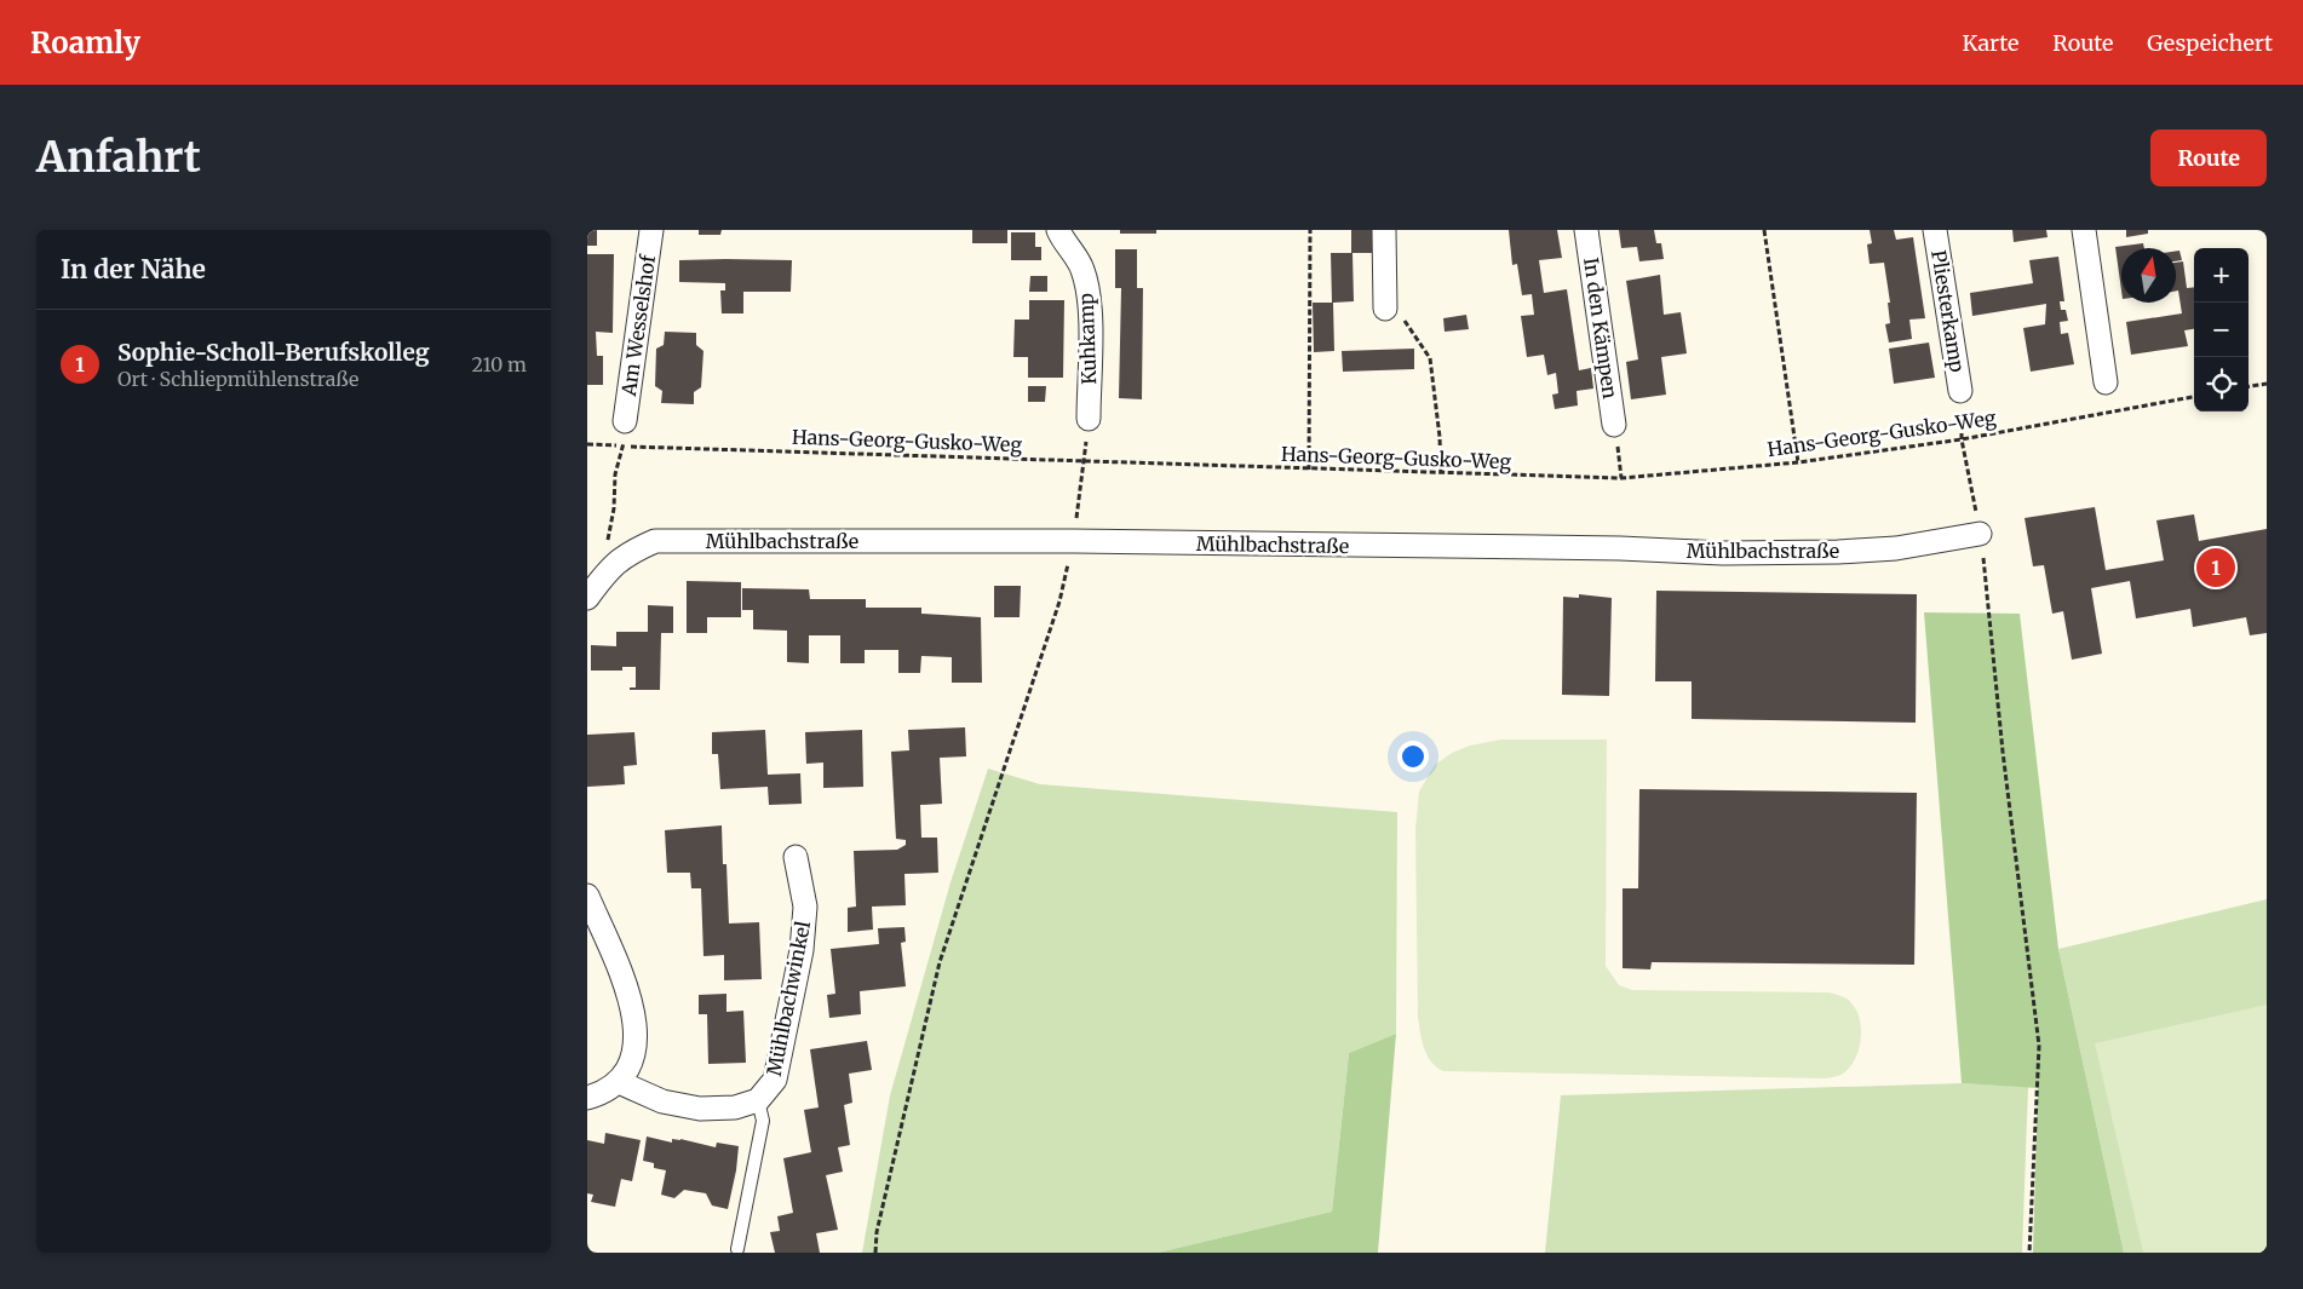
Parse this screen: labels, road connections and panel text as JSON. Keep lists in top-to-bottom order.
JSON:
{
  "streets": {
    "street": [
      "Pliesterkamp",
      "Am Wesselshof",
      "In den Kämpen",
      "Kuhkamp",
      "Mühlbachstraße",
      "Mühlbachwinkel"
    ],
    "path": ["Hans-Georg-Gusko-Weg"]
  },
  "north": "top",
  "page": {
    "header": "Roamly",
    "nav": ["Karte", "Route", "Gespeichert"],
    "buttons": "Route",
    "title": "Anfahrt",
    "heading": "In der Nähe",
    "map_buttons": ["+", "−"],
    "list": [
      {
        "mark": "1",
        "name": "Sophie-Scholl-Berufskolleg",
        "note": "Ort · Schliepmühlenstraße",
        "value": "210 m"
      }
    ],
    "pins": "1"
  }
}
